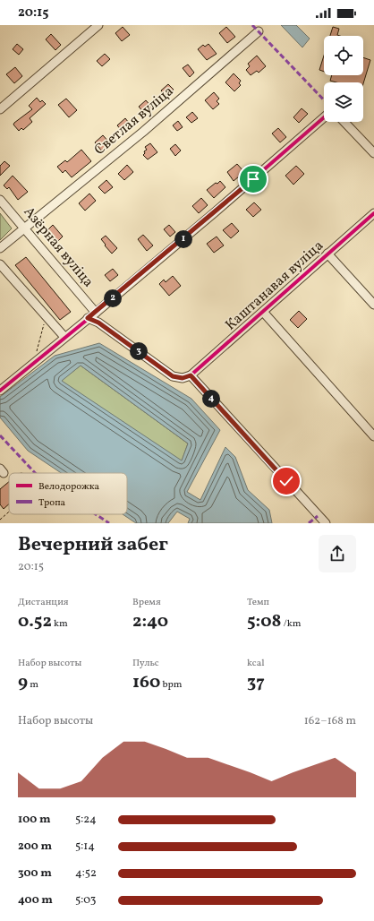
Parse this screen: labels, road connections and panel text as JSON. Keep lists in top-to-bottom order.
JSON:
{
  "streets": {
    "street": ["Светлая вуліца", "Азёрная вуліца", "Каштанавая вуліца"]
  },
  "crossings": [
    ["Светлая вуліца", "Азёрная вуліца"]
  ],
  "legend": ["Велодорожка", "Тропа"],
  "page": {
    "status": "20:15",
    "pins": [
      "1",
      "2",
      "3",
      "4"
    ],
    "heading": ["Вечерний забег", "20:15"],
    "stats": [
      ["Дистанция", "0.52 km"],
      ["Время", "2:40"],
      ["Темп", "5:08 /km"],
      ["Набор высоты", "9 m"],
      ["Пульс", "160 bpm"],
      ["kcal", "37"]
    ],
    "chart": ["Набор высоты", "162–168 m"],
    "list": [
      {
        "name": "100 m",
        "note": "5:24"
      },
      {
        "name": "200 m",
        "note": "5:14"
      },
      {
        "name": "300 m",
        "note": "4:52"
      },
      {
        "name": "400 m",
        "note": "5:03"
      }
    ]
  }
}
